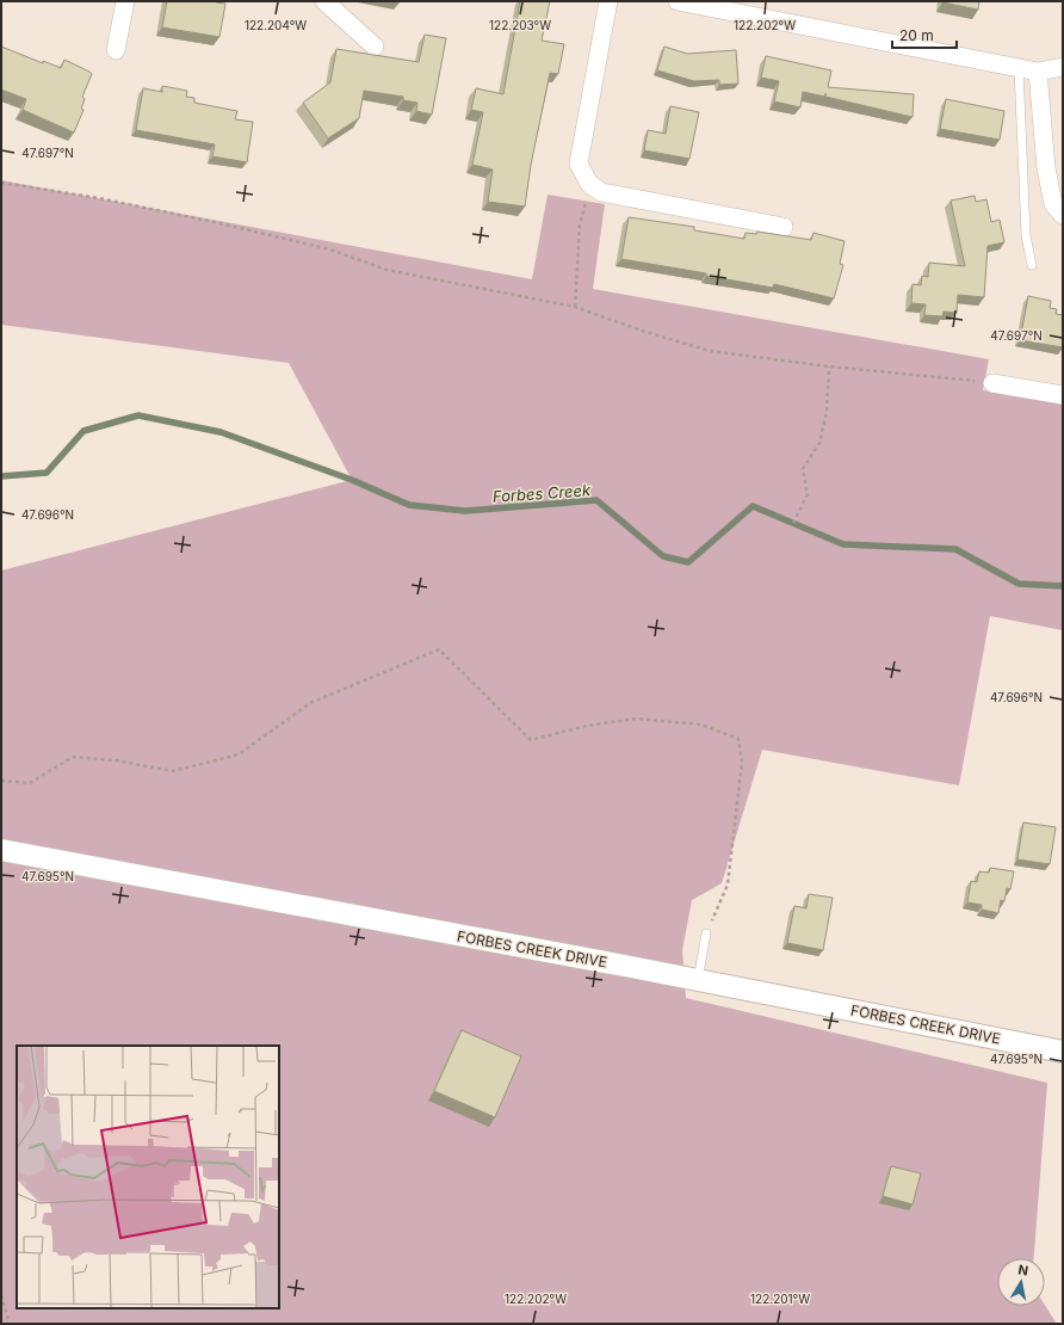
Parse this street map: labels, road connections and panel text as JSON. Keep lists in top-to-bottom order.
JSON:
{
  "streets": {
    "street": ["FORBES CREEK DRIVE"]
  },
  "water": ["Forbes Creek"],
  "scale_bar": "20 m",
  "north": "top",
  "coordinates": [
    "122.204°W",
    "122.203°W",
    "122.202°W",
    "47.697°N",
    "47.696°N",
    "47.695°N",
    "122.201°W"
  ]
}
